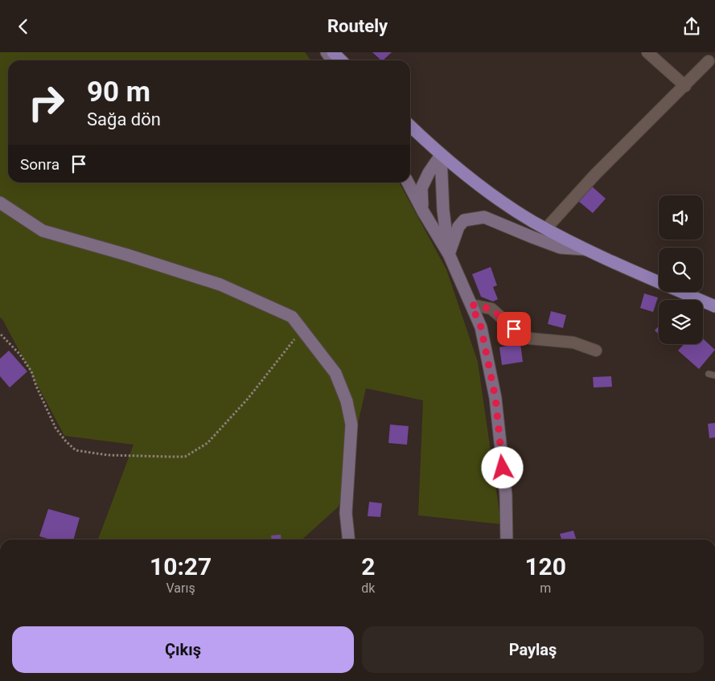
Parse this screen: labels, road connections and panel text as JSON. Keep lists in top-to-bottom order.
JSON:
{
  "page": {
    "header": "Routely",
    "turn": ["90 m", "Sağa dön"],
    "then": "Sonra",
    "eta": [
      "10:27",
      "Varış",
      "2",
      "dk",
      "120",
      "m"
    ],
    "buttons": ["Çıkış", "Paylaş"]
  }
}
